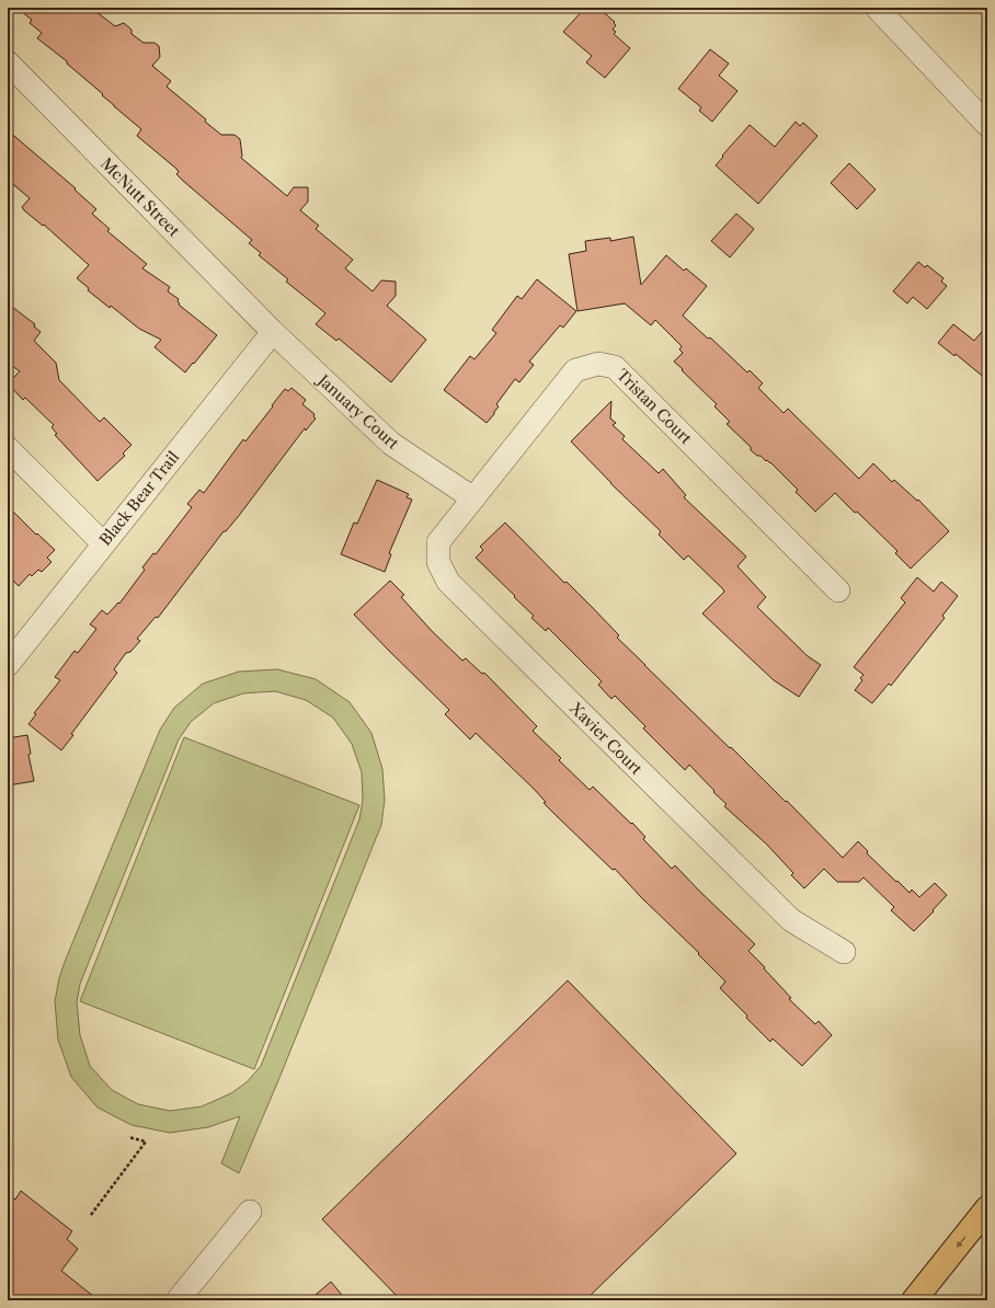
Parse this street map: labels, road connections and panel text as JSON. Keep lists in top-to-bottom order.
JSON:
{
  "streets": {
    "street": [
      "McNutt Street",
      "Tristan Court",
      "January Court",
      "Black Bear Trail",
      "Xavier Court"
    ]
  },
  "crossings": [
    ["McNutt Street", "January Court"],
    ["McNutt Street", "Black Bear Trail"],
    ["Tristan Court", "January Court"],
    ["Tristan Court", "Xavier Court"],
    ["January Court", "Black Bear Trail"],
    ["January Court", "Xavier Court"]
  ]
}
